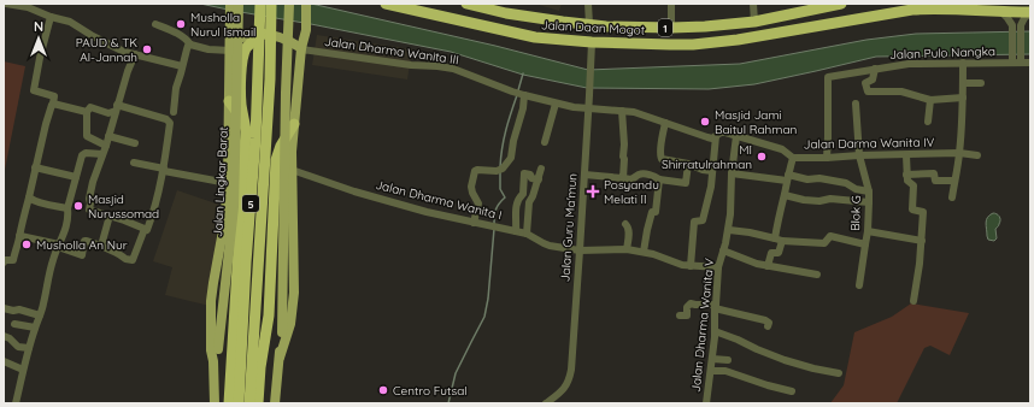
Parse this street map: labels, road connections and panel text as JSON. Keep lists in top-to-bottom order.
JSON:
{
  "streets": {
    "highway": ["Jalan Daan Mogot", "1", "5"],
    "main road": ["Jalan Lingkar Barat"],
    "street": [
      "Jalan Dharma Wanita III",
      "Jalan Pulo Nangka",
      "Jalan Darma Wanita IV",
      "Jalan Dharma Wanita I",
      "Blok G",
      "Jalan Guru Ma'mun",
      "Jalan Dharma Wanita V"
    ]
  },
  "crossings": [
    ["Jalan Daan Mogot", "Jalan Guru Ma'mun"],
    ["Jalan Dharma Wanita III", "Jalan Darma Wanita IV"],
    ["Jalan Dharma Wanita III", "Jalan Guru Ma'mun"],
    ["Jalan Pulo Nangka", "Jalan Darma Wanita IV"],
    ["Jalan Darma Wanita IV", "Blok G"],
    ["Jalan Darma Wanita IV", "Jalan Guru Ma'mun"],
    ["Jalan Darma Wanita IV", "Jalan Dharma Wanita V"],
    ["Jalan Dharma Wanita I", "Jalan Guru Ma'mun"],
    ["Jalan Dharma Wanita I", "Jalan Dharma Wanita V"]
  ],
  "places": {
    "other": [
      "Musholla Nurul Ismail",
      "PAUD & TK Al-Jannah",
      "Masjid Jami Baitul Rahman",
      "MI Shirratulrahman",
      "Masjid Nurussomad",
      "Musholla An Nur",
      "Centro Futsal"
    ],
    "health": ["Posyandu Melati II"]
  },
  "north": "top"
}
